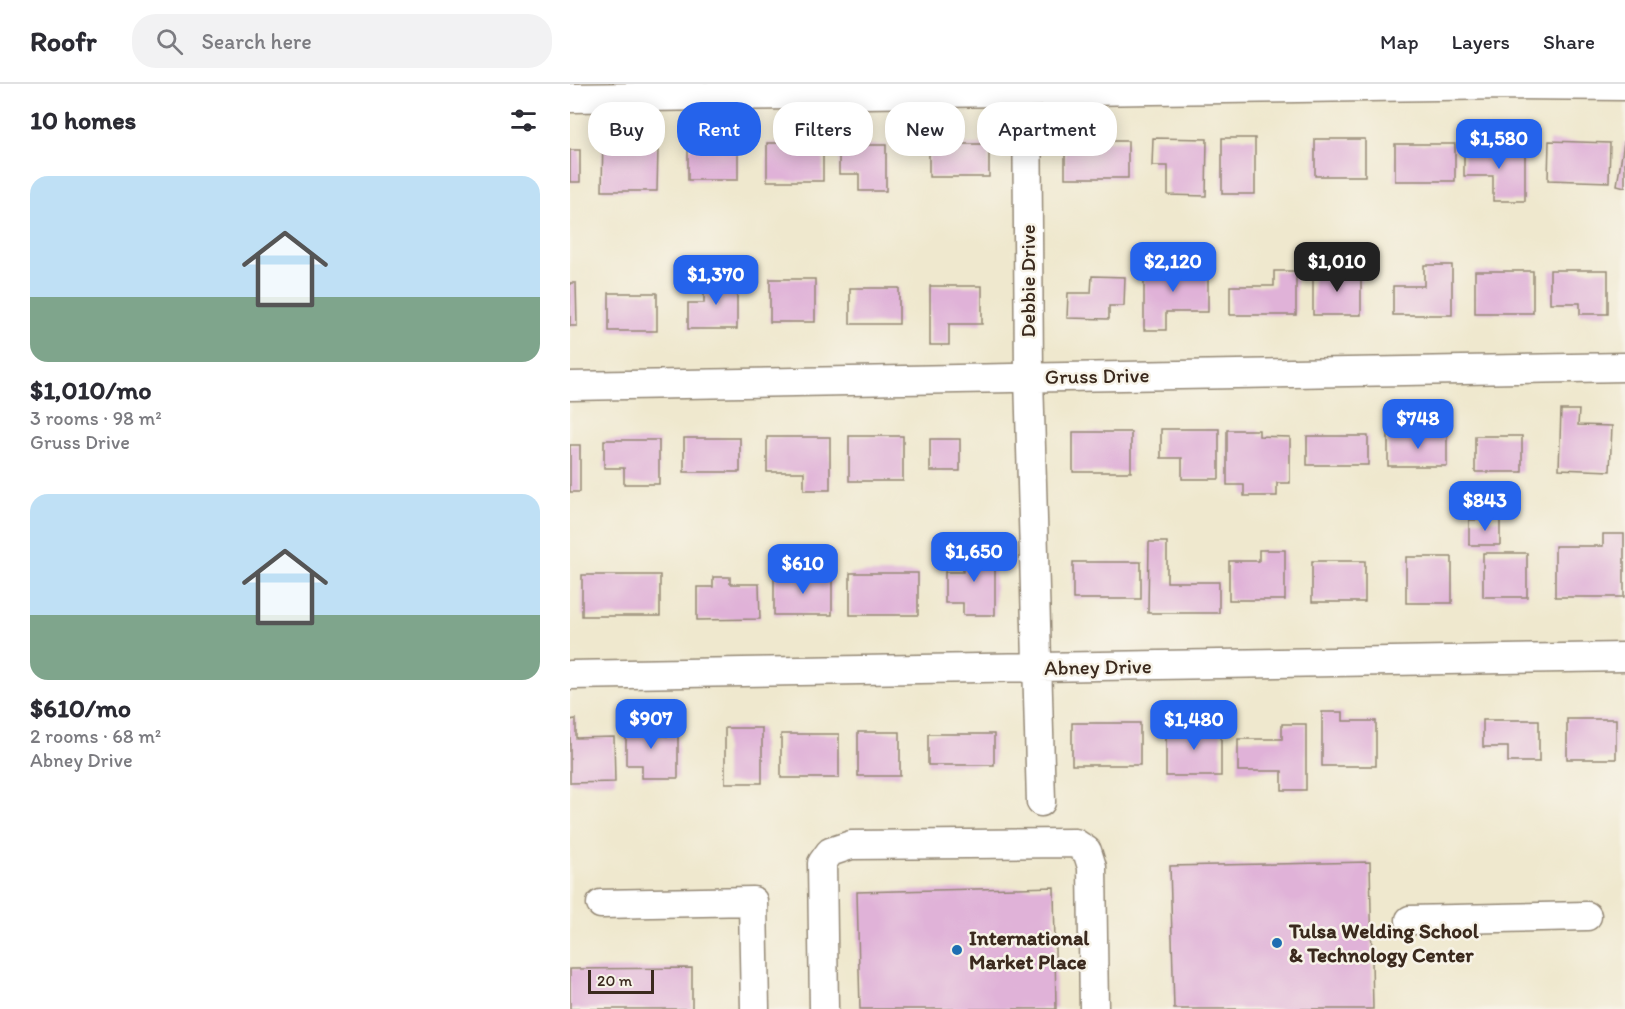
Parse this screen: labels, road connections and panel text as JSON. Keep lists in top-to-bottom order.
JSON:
{
  "streets": {
    "street": ["Debbie Drive", "Gruss Drive", "Abney Drive"]
  },
  "crossings": [
    ["Debbie Drive", "Gruss Drive"],
    ["Debbie Drive", "Abney Drive"]
  ],
  "places": ["Tulsa Welding School & Technology Center", "International Market Place"],
  "scale_bar": "20 m",
  "page": {
    "header": "Roofr",
    "search": "Search here",
    "nav": ["Map", "Layers", "Share"],
    "heading": "10 homes",
    "chip": [
      "Buy",
      "Rent",
      "Filters",
      "New",
      "Apartment"
    ],
    "price": [
      "$1,580",
      "$2,120",
      "$1,010",
      "$1,370",
      "$748",
      "$843",
      "$1,650",
      "$610",
      "$907",
      "$1,480"
    ],
    "list": [
      {
        "name": "$1,010/mo",
        "note": "3 rooms · 98 m² · Gruss Drive"
      },
      {
        "name": "$610/mo",
        "note": "2 rooms · 68 m² · Abney Drive"
      }
    ],
    "scale": "20 m"
  }
}
